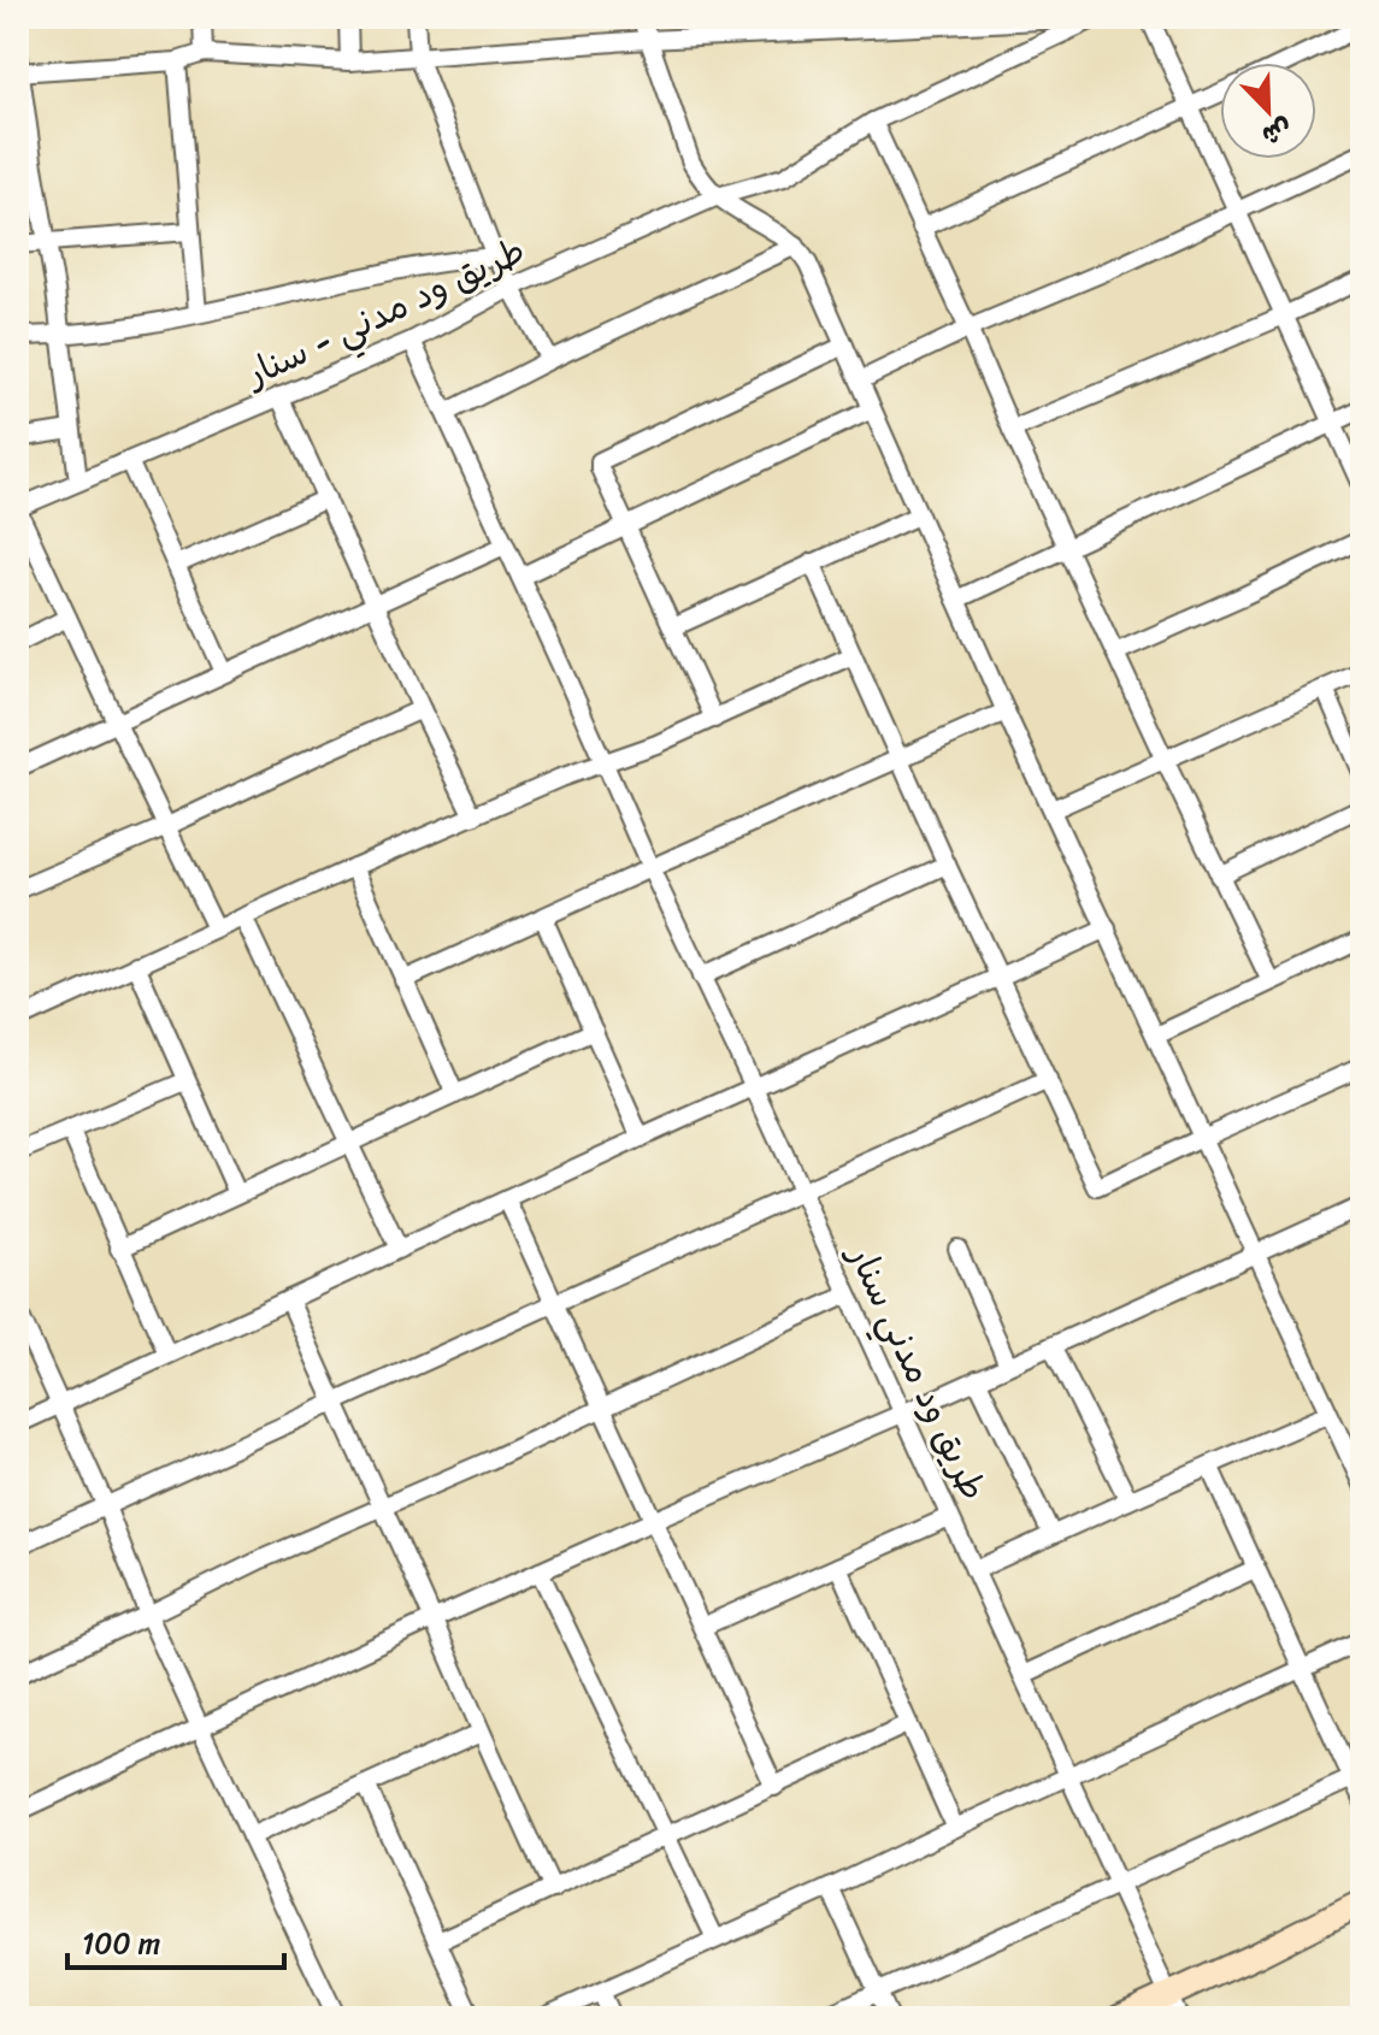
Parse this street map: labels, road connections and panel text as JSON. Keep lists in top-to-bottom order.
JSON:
{
  "streets": {
    "street": ["طريق ود مدني - سنار", "طريق ود مدني سنار"]
  },
  "crossings": [
    ["طريق ود مدني - سنار", "طريق ود مدني سنار"]
  ],
  "scale_bar": "100 m",
  "north": "bottom right"
}
